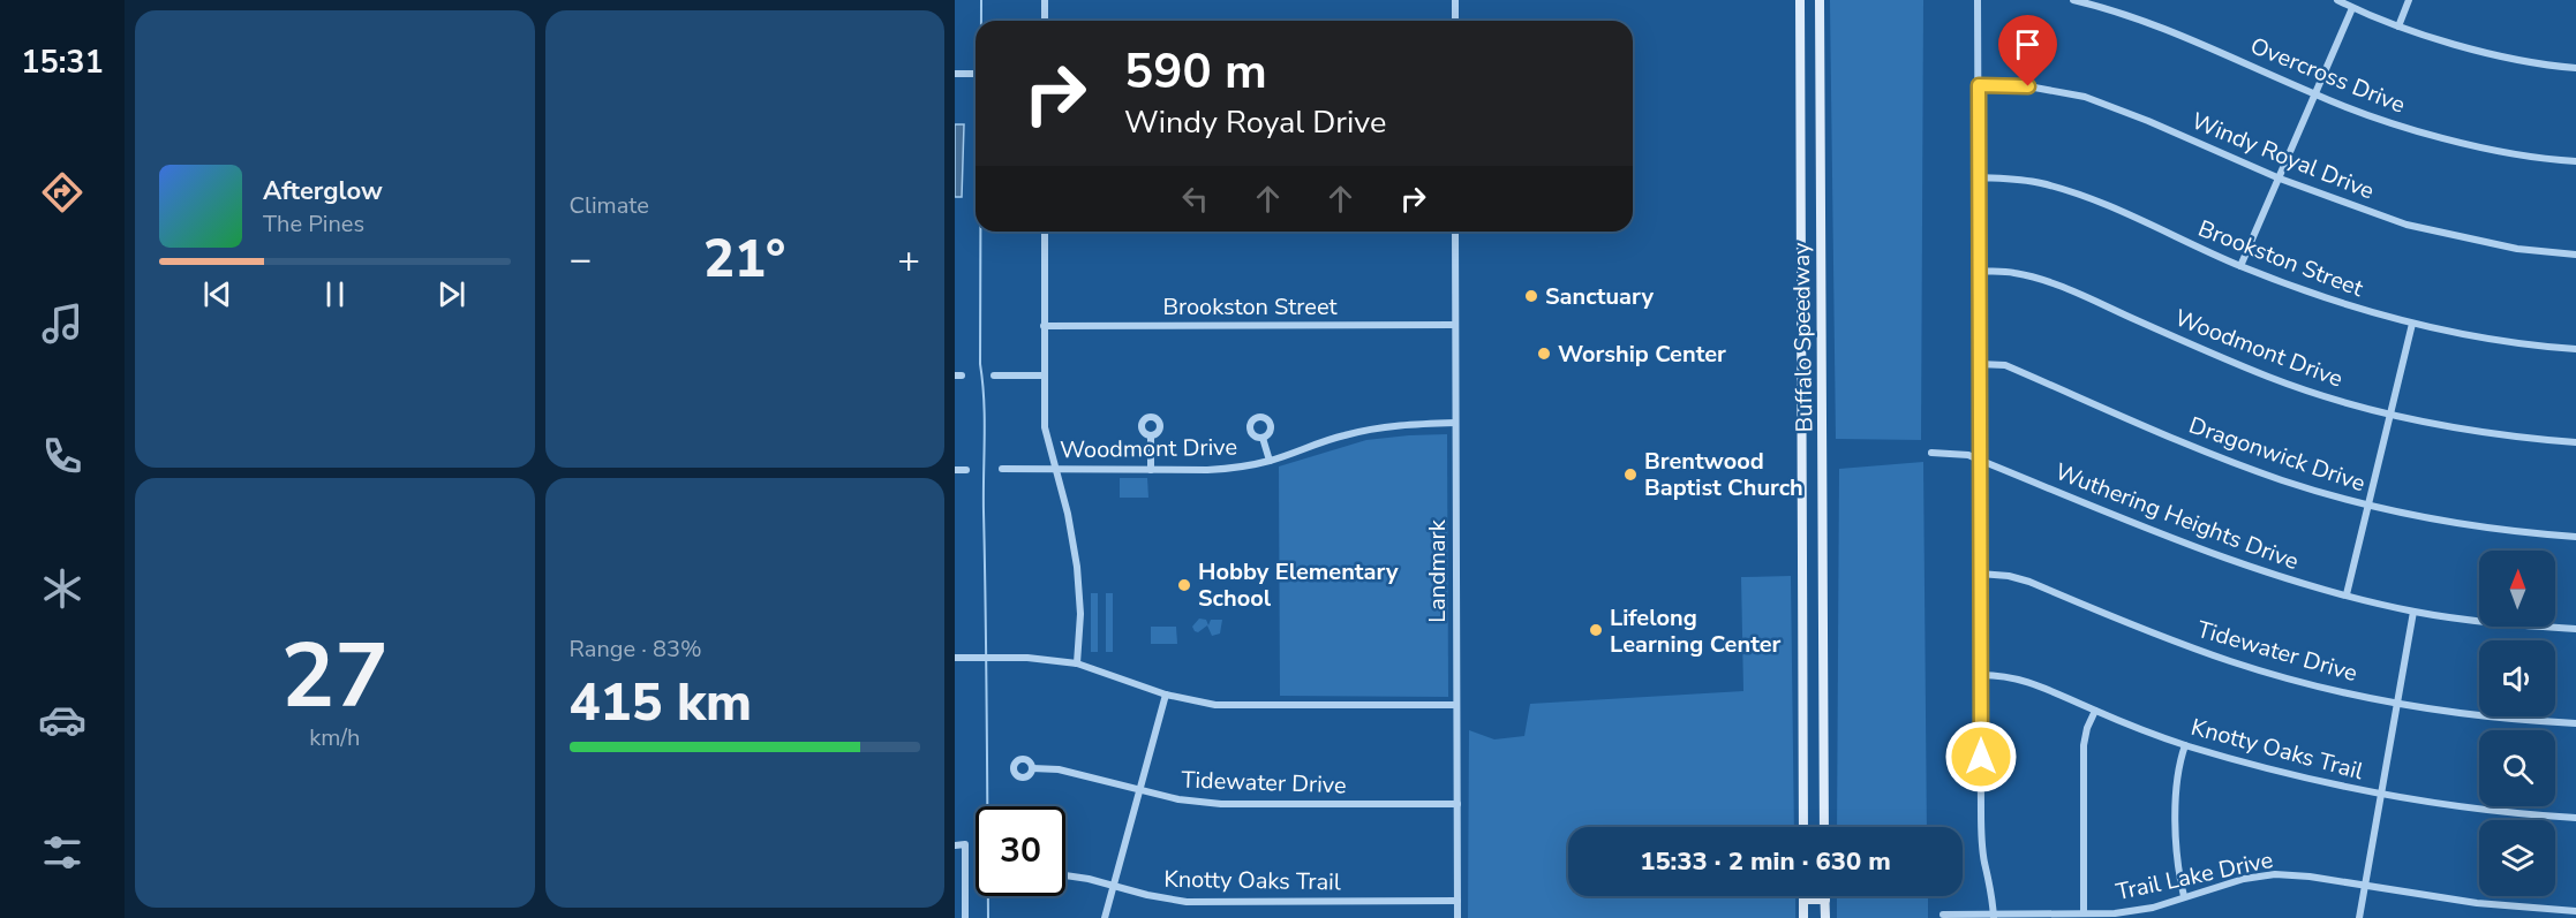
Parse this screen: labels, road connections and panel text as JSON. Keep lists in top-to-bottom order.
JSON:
{
  "streets": {
    "main road": ["Buffalo Speedway"],
    "street": [
      "Overcross Drive",
      "Windy Royal Drive",
      "Brookston Street",
      "Woodmont Drive",
      "Dragonwick Drive",
      "Wuthering Heights Drive",
      "Landmark",
      "Tidewater Drive",
      "Knotty Oaks Trail",
      "Trail Lake Drive"
    ]
  },
  "crossings": [
    ["Brookston Street", "Landmark"],
    ["Woodmont Drive", "Landmark"],
    ["Landmark", "Tidewater Drive"],
    ["Landmark", "Knotty Oaks Trail"]
  ],
  "places": [
    "Sanctuary",
    "Worship Center",
    "Brentwood Baptist Church",
    "Hobby Elementary School",
    "Lifelong Learning Center"
  ],
  "north": "top",
  "page": {
    "tabs": "15:31",
    "tile": [
      "Climate",
      ["27", "km/h"],
      ["Range · 83%", "415 km"]
    ],
    "turn": ["590 m", "Windy Royal Drive"],
    "song": ["Afterglow", "The Pines"],
    "heat": ["−", "21°", "+"],
    "limit": "30",
    "trip": "15:33 · 2 min · 630 m"
  }
}
